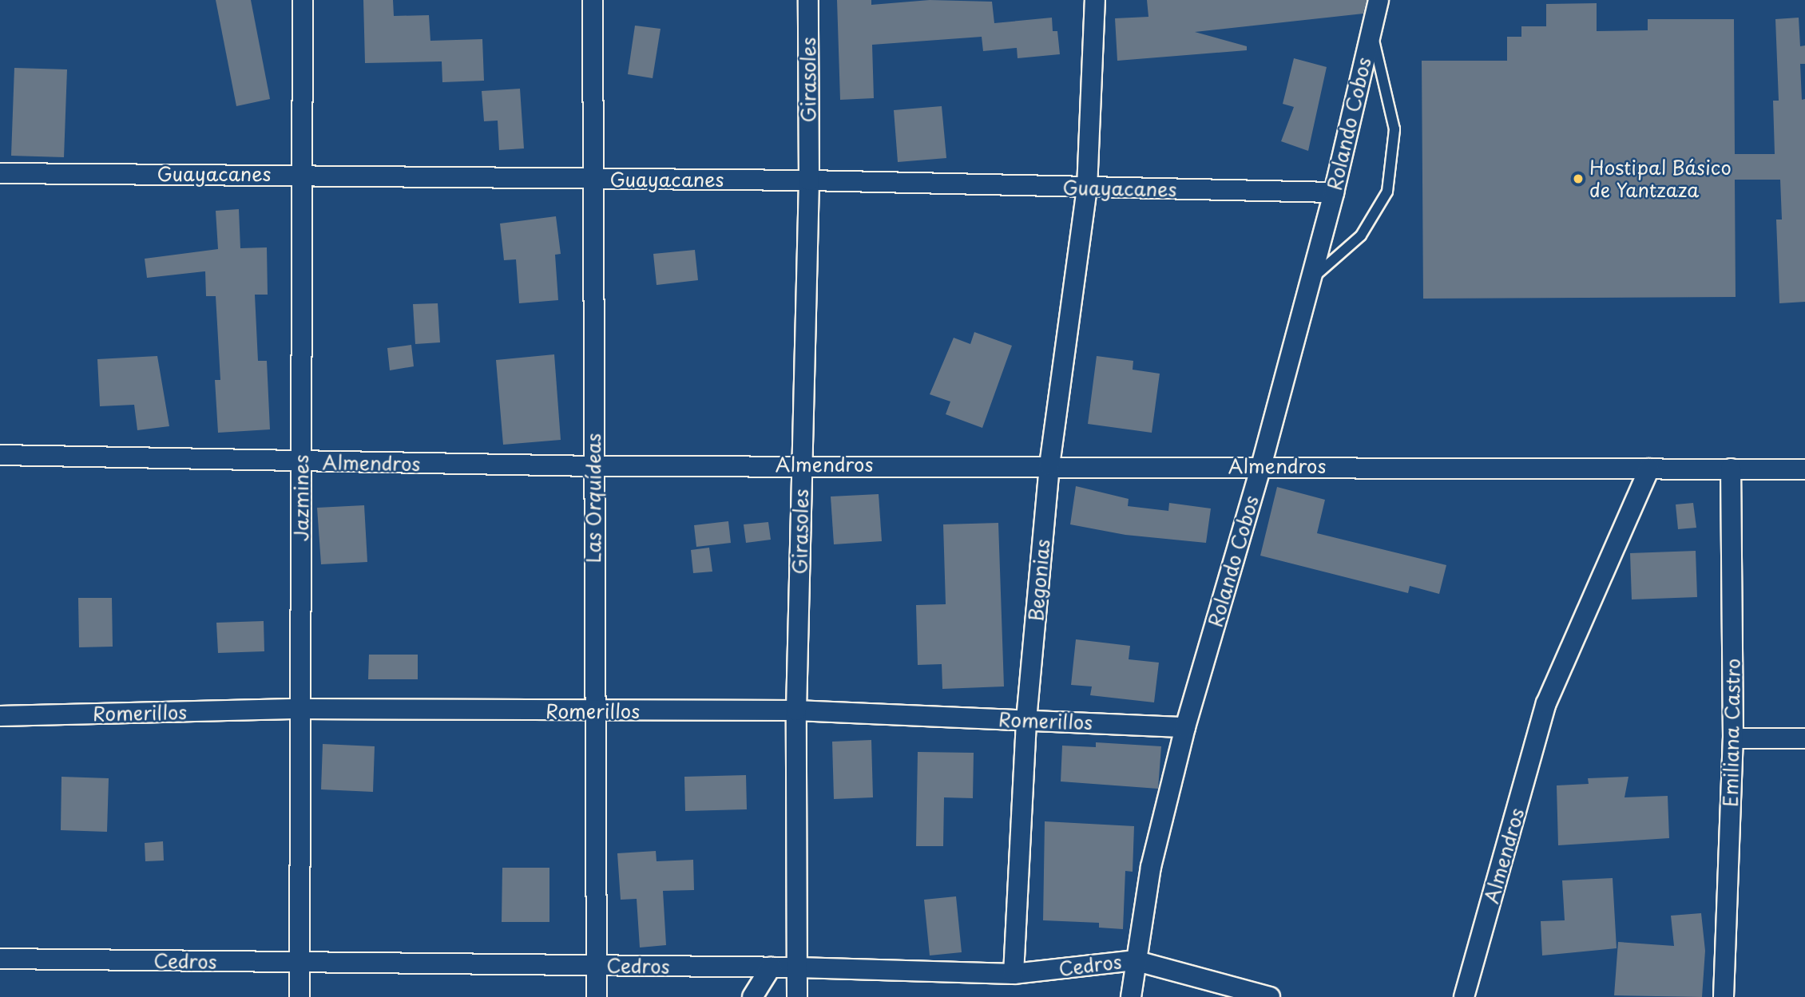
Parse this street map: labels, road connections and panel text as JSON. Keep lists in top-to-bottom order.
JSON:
{
  "streets": {
    "street": [
      "Girasoles",
      "Rolando Cobos",
      "Guayacanes",
      "Almendros",
      "Jazmines",
      "Las Orquídeas",
      "Begonias",
      "Romerillos",
      "Emiliana Castro",
      "Cedros"
    ]
  },
  "crossings": [
    ["Girasoles", "Guayacanes"],
    ["Girasoles", "Almendros"],
    ["Girasoles", "Romerillos"],
    ["Girasoles", "Cedros"],
    ["Rolando Cobos", "Guayacanes"],
    ["Rolando Cobos", "Almendros"],
    ["Rolando Cobos", "Romerillos"],
    ["Rolando Cobos", "Cedros"],
    ["Guayacanes", "Jazmines"],
    ["Guayacanes", "Las Orquídeas"],
    ["Guayacanes", "Begonias"],
    ["Almendros", "Jazmines"],
    ["Almendros", "Las Orquídeas"],
    ["Almendros", "Begonias"],
    ["Almendros", "Emiliana Castro"],
    ["Jazmines", "Romerillos"],
    ["Jazmines", "Cedros"],
    ["Las Orquídeas", "Romerillos"],
    ["Las Orquídeas", "Cedros"],
    ["Begonias", "Romerillos"],
    ["Begonias", "Cedros"]
  ],
  "places": ["Hostipal Básico de Yantzaza"]
}
